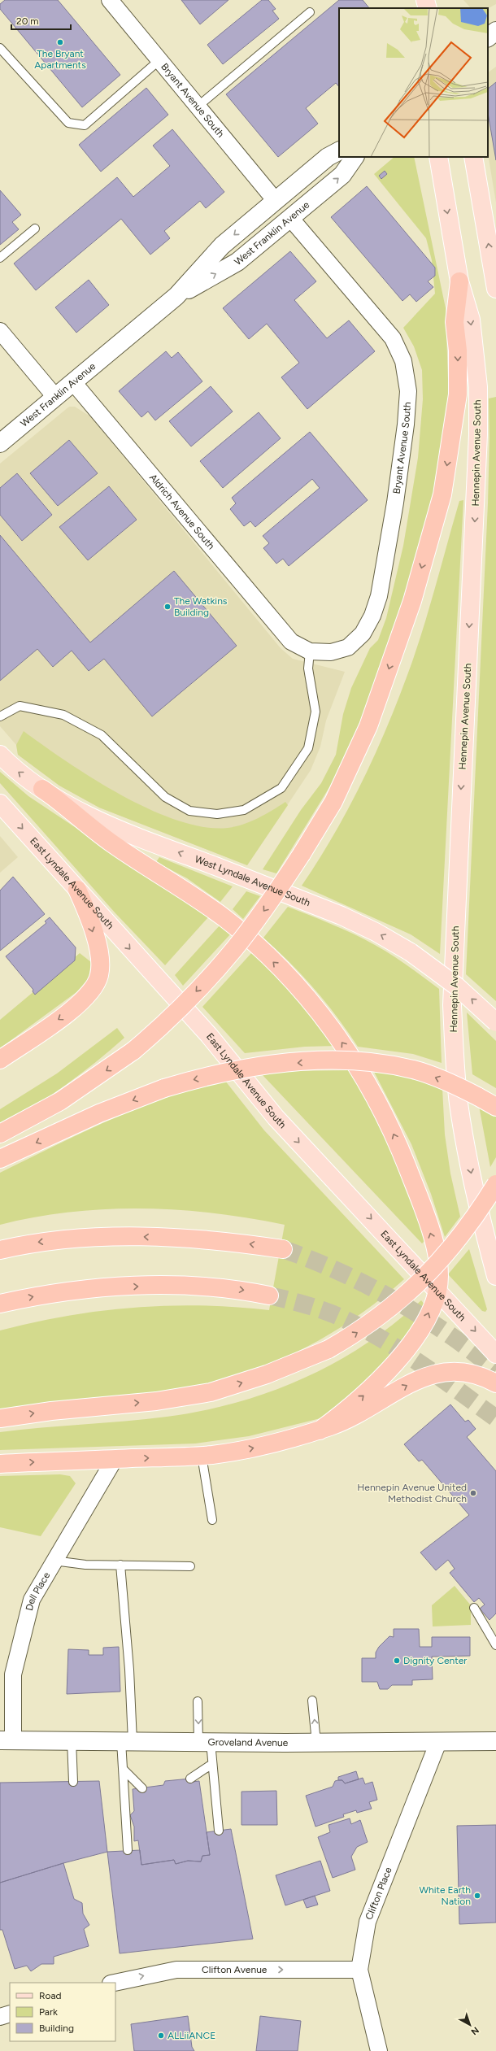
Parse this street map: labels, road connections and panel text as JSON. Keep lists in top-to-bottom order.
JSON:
{
  "streets": {
    "main road": [
      "West Franklin Avenue",
      "Hennepin Avenue South",
      "West Lyndale Avenue South",
      "East Lyndale Avenue South",
      "Groveland Avenue"
    ],
    "street": [
      "Bryant Avenue South",
      "Aldrich Avenue South",
      "Dell Place",
      "Clifton Place",
      "Clifton Avenue"
    ]
  },
  "crossings": [
    ["Bryant Avenue South", "West Franklin Avenue"],
    ["Bryant Avenue South", "Aldrich Avenue South"],
    ["West Franklin Avenue", "Aldrich Avenue South"],
    ["Dell Place", "Groveland Avenue"],
    ["Groveland Avenue", "Clifton Place"],
    ["Clifton Place", "Clifton Avenue"]
  ],
  "one_way": [
    "Hennepin Avenue South",
    "West Lyndale Avenue South",
    "East Lyndale Avenue South",
    "Clifton Avenue"
  ],
  "places": [
    "The Bryant Apartments",
    "The Watkins Building",
    "Hennepin Avenue United Methodist Church",
    "Dignity Center",
    "White Earth Nation",
    "ALLiiANCE"
  ],
  "legend": ["Road", "Park", "Building"],
  "scale_bar": "20 m",
  "north": "bottom right"
}
